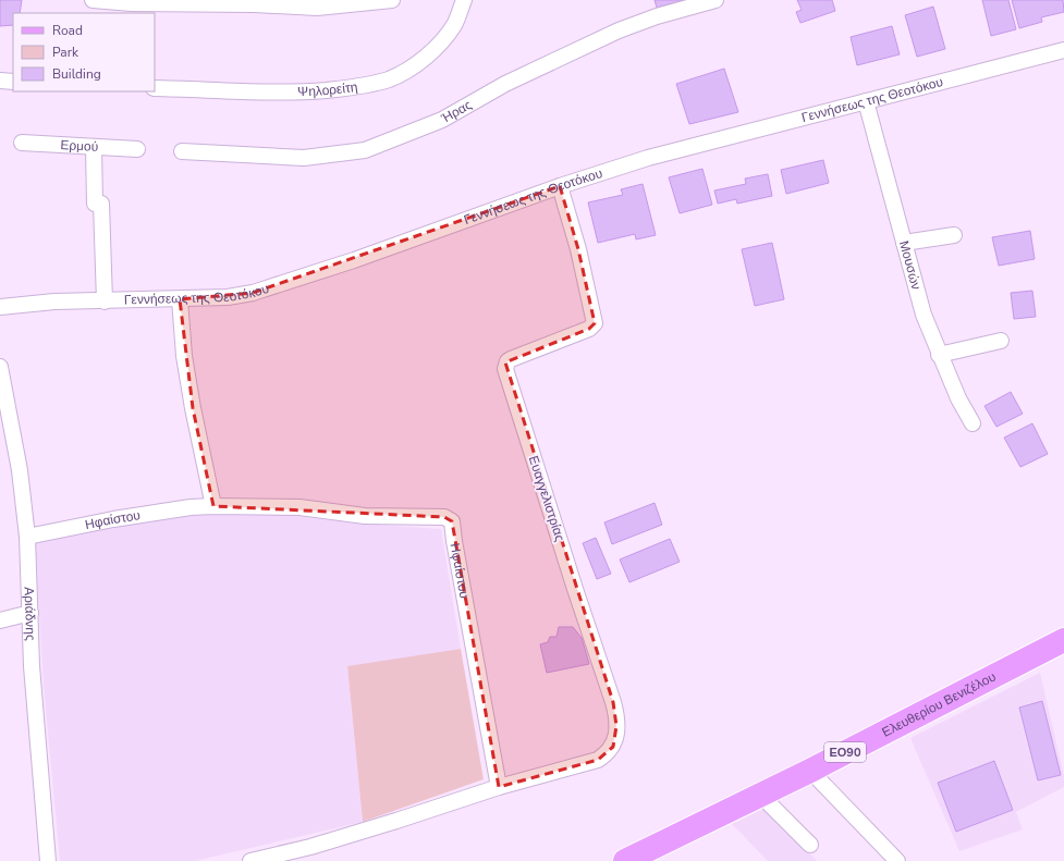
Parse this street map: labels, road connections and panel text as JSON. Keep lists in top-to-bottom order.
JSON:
{
  "streets": {
    "main road": ["Ελευθερίου Βενιζέλου", "ΕΟ90"],
    "street": [
      "Ψηλορείτη",
      "Γεννήσεως της Θεοτόκου",
      "Ήρας",
      "Ερμού",
      "Μουσών",
      "Ευαγγελιστρίας",
      "Ηφαίστου",
      "Αριάδνης"
    ]
  },
  "crossings": [
    ["Γεννήσεως της Θεοτόκου", "Μουσών"],
    ["Γεννήσεως της Θεοτόκου", "Ευαγγελιστρίας"],
    ["Ευαγγελιστρίας", "Ηφαίστου"],
    ["Ηφαίστου", "Αριάδνης"]
  ],
  "legend": ["Road", "Park", "Building"]
}
